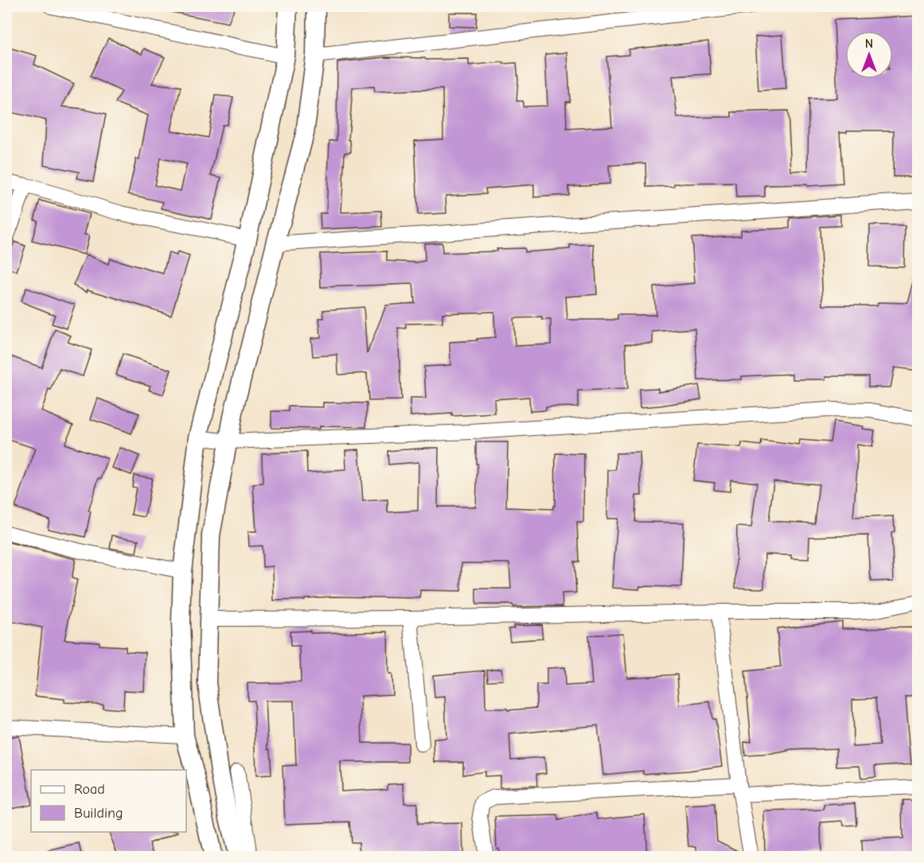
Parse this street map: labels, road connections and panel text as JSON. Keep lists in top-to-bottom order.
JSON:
{
  "legend": ["Road", "Building"],
  "north": "top"
}
